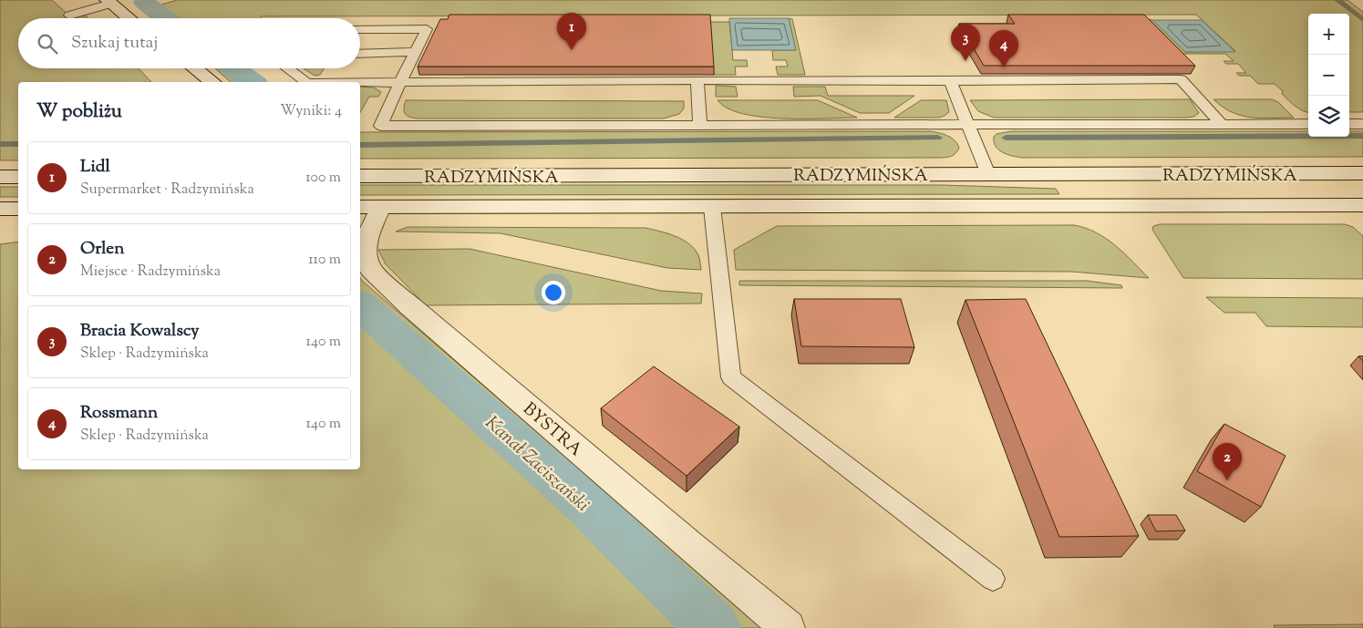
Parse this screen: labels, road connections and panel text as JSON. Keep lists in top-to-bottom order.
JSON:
{
  "streets": {
    "main road": ["RADZYMIŃSKA", "BYSTRA"]
  },
  "crossings": [
    ["RADZYMIŃSKA", "BYSTRA"]
  ],
  "water": ["Kanał Zaciszański"],
  "page": {
    "pins": [
      "1",
      "3",
      "4",
      "2"
    ],
    "map_buttons": ["+", "−"],
    "search": "Szukaj tutaj",
    "heading": ["W pobliżu", "Wyniki: 4"],
    "list": [
      {
        "mark": "1",
        "name": "Lidl",
        "note": "Supermarket · Radzymińska",
        "value": "100 m"
      },
      {
        "mark": "2",
        "name": "Orlen",
        "note": "Miejsce · Radzymińska",
        "value": "110 m"
      },
      {
        "mark": "3",
        "name": "Bracia Kowalscy",
        "note": "Sklep · Radzymińska",
        "value": "140 m"
      },
      {
        "mark": "4",
        "name": "Rossmann",
        "note": "Sklep · Radzymińska",
        "value": "140 m"
      }
    ]
  }
}
